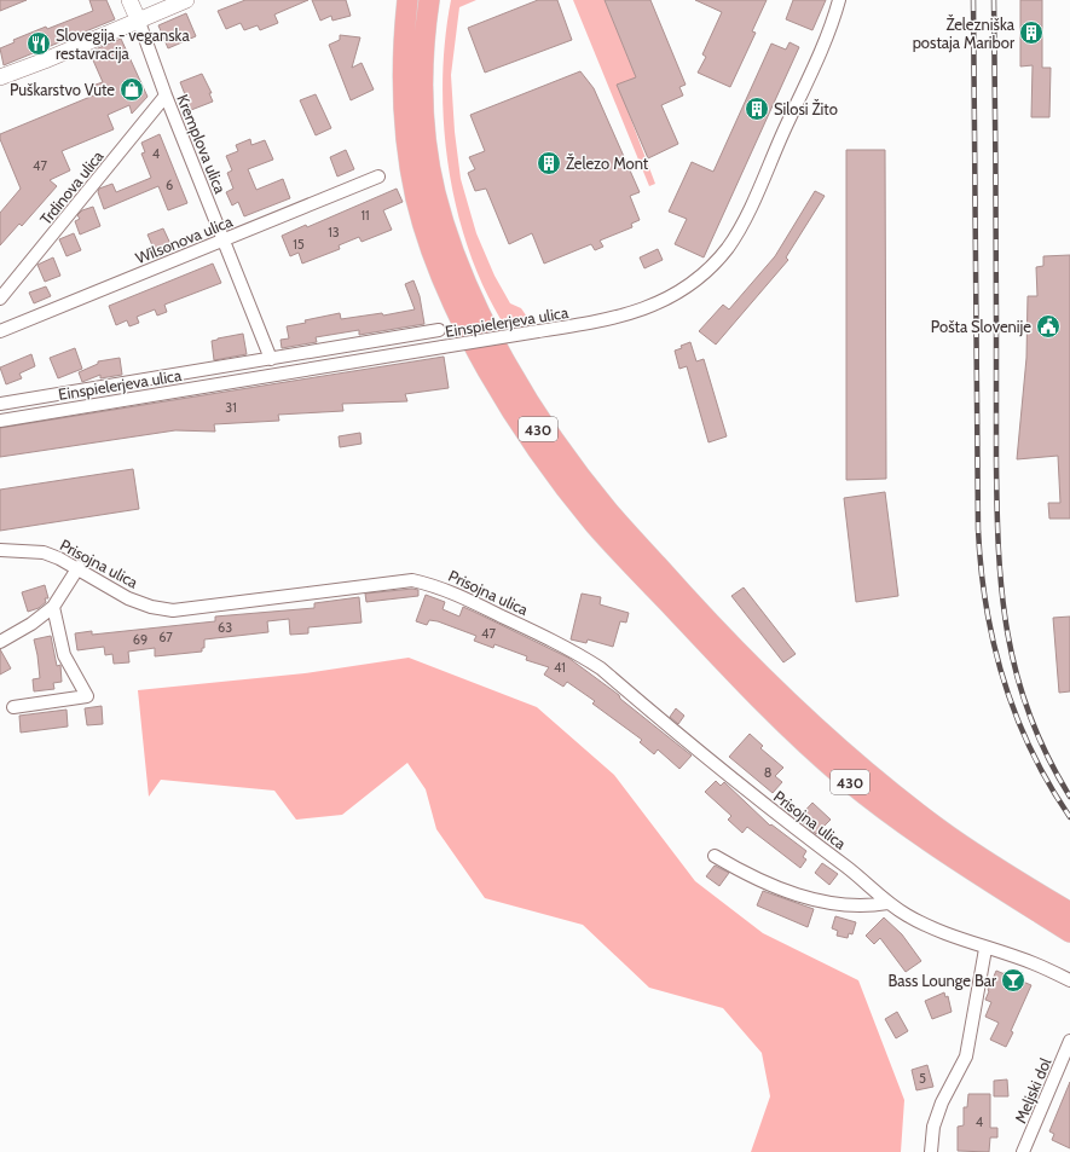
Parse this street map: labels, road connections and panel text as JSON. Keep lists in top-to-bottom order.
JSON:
{
  "streets": {
    "highway": ["430"],
    "street": [
      "Kremplova ulica",
      "Trdinova ulica",
      "Wilsonova ulica",
      "Einspielerjeva ulica",
      "Prisojna ulica",
      "Meljski dol"
    ]
  },
  "crossings": [
    ["Kremplova ulica", "Trdinova ulica"],
    ["Kremplova ulica", "Wilsonova ulica"],
    ["Kremplova ulica", "Einspielerjeva ulica"]
  ],
  "places": {
    "building": ["Železniška postaja Maribor", "Silosi Žito", "Železo Mont"],
    "restaurant": ["Slovegija - veganska restavracija"],
    "shop": ["Puškarstvo Vute"],
    "public building": ["Pošta Slovenije"],
    "bar": ["Bass Lounge Bar"]
  },
  "house_numbers": [
    "4",
    "47",
    "6",
    "11",
    "13",
    "15",
    "31",
    "63",
    "47",
    "67",
    "69",
    "41",
    "8",
    "5",
    "4"
  ]
}
